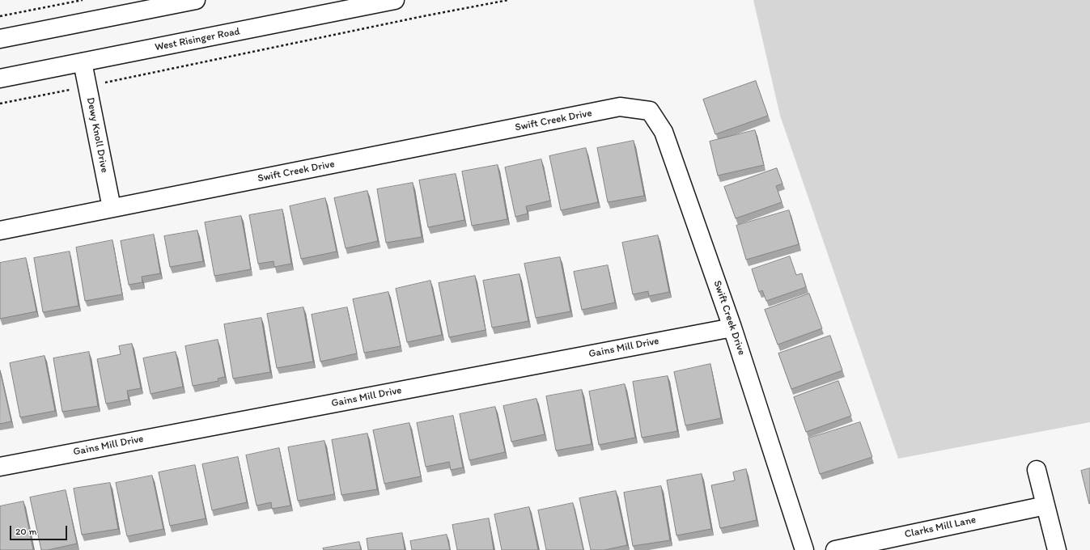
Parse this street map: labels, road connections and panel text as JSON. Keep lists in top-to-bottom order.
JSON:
{
  "streets": {
    "street": [
      "West Risinger Road",
      "Swift Creek Drive",
      "Dewy Knoll Drive",
      "Gains Mill Drive",
      "Clarks Mill Lane"
    ]
  },
  "crossings": [
    ["West Risinger Road", "Dewy Knoll Drive"],
    ["Swift Creek Drive", "Dewy Knoll Drive"],
    ["Swift Creek Drive", "Gains Mill Drive"]
  ],
  "scale_bar": "20 m"
}
